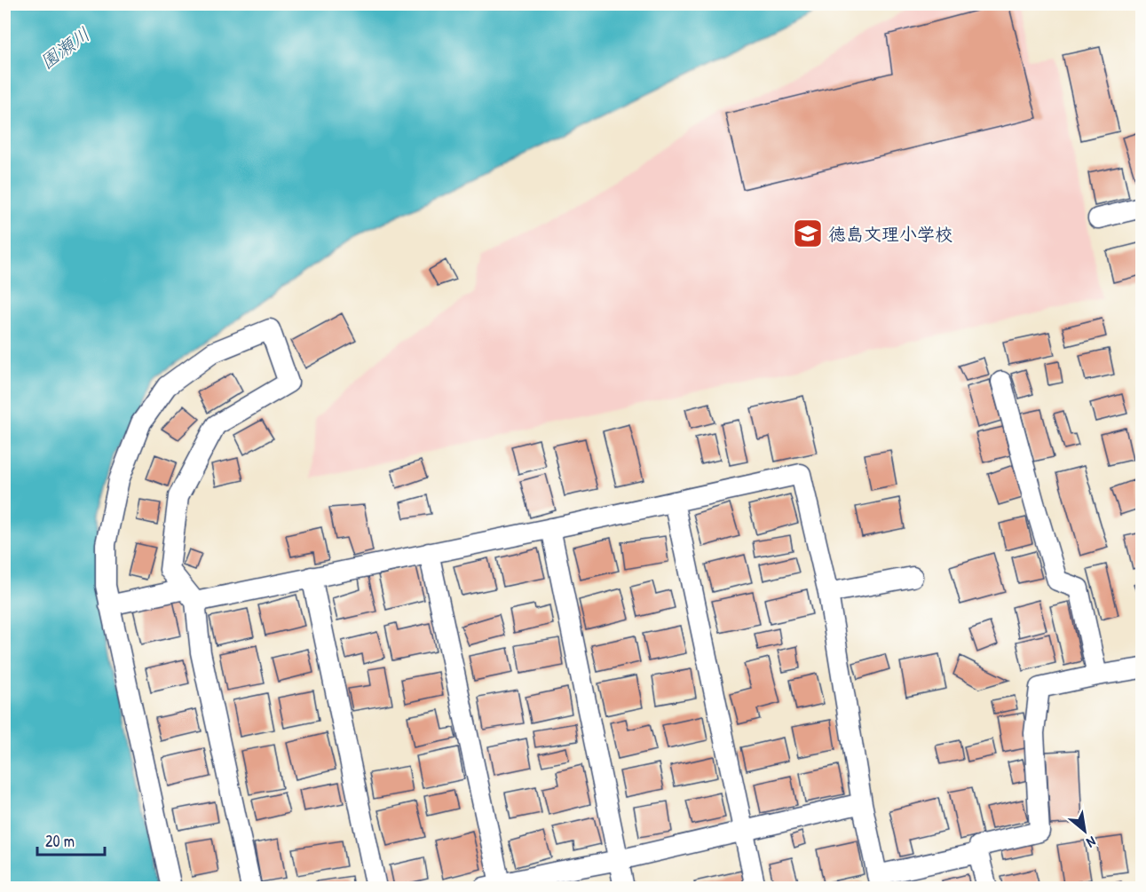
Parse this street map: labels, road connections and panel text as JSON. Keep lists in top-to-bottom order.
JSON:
{
  "water": ["園瀬川"],
  "places": {
    "school or university": ["徳島文理小学校"]
  },
  "scale_bar": "20 m",
  "north": "bottom right"
}
